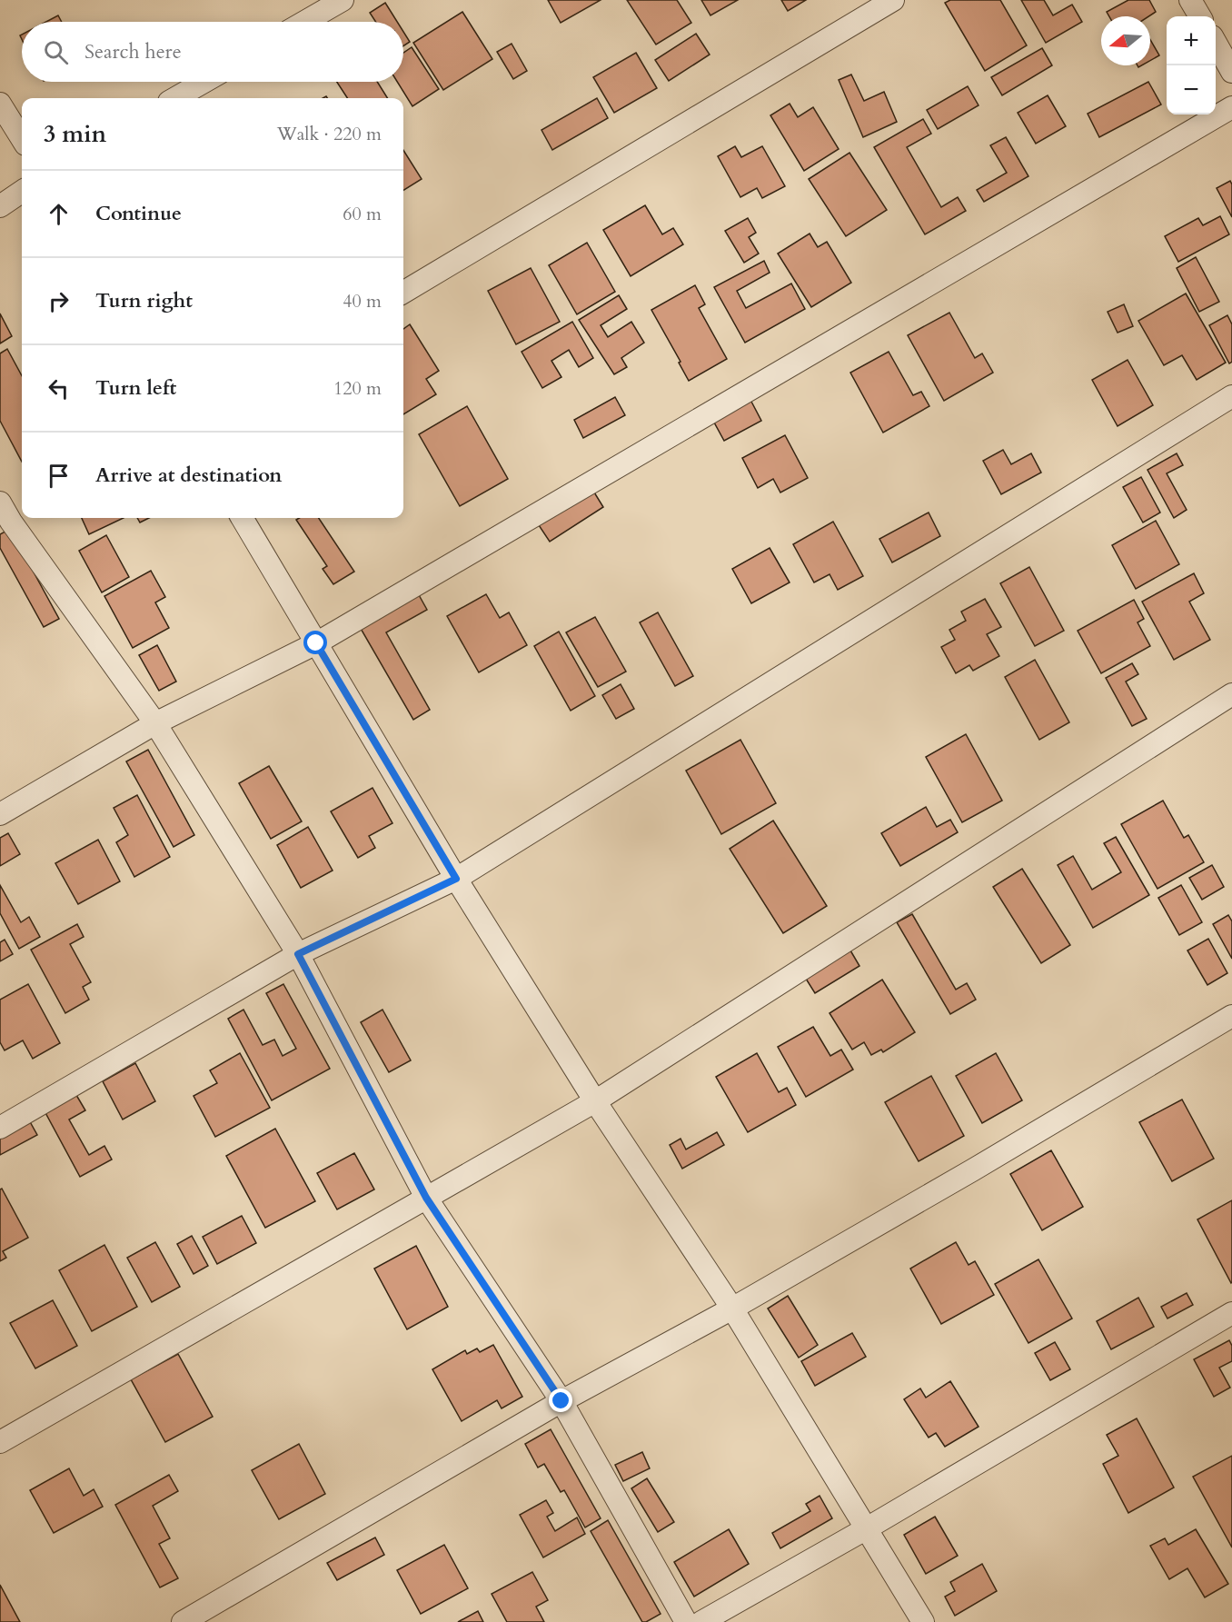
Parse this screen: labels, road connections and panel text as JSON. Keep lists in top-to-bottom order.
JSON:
{
  "north": "left",
  "page": {
    "map_buttons": ["+", "−"],
    "search": "Search here",
    "heading": ["3 min", "Walk · 220 m"],
    "list": [
      ["Continue", "60 m"],
      ["Turn right", "40 m"],
      ["Turn left", "120 m"],
      "Arrive at destination"
    ]
  }
}
